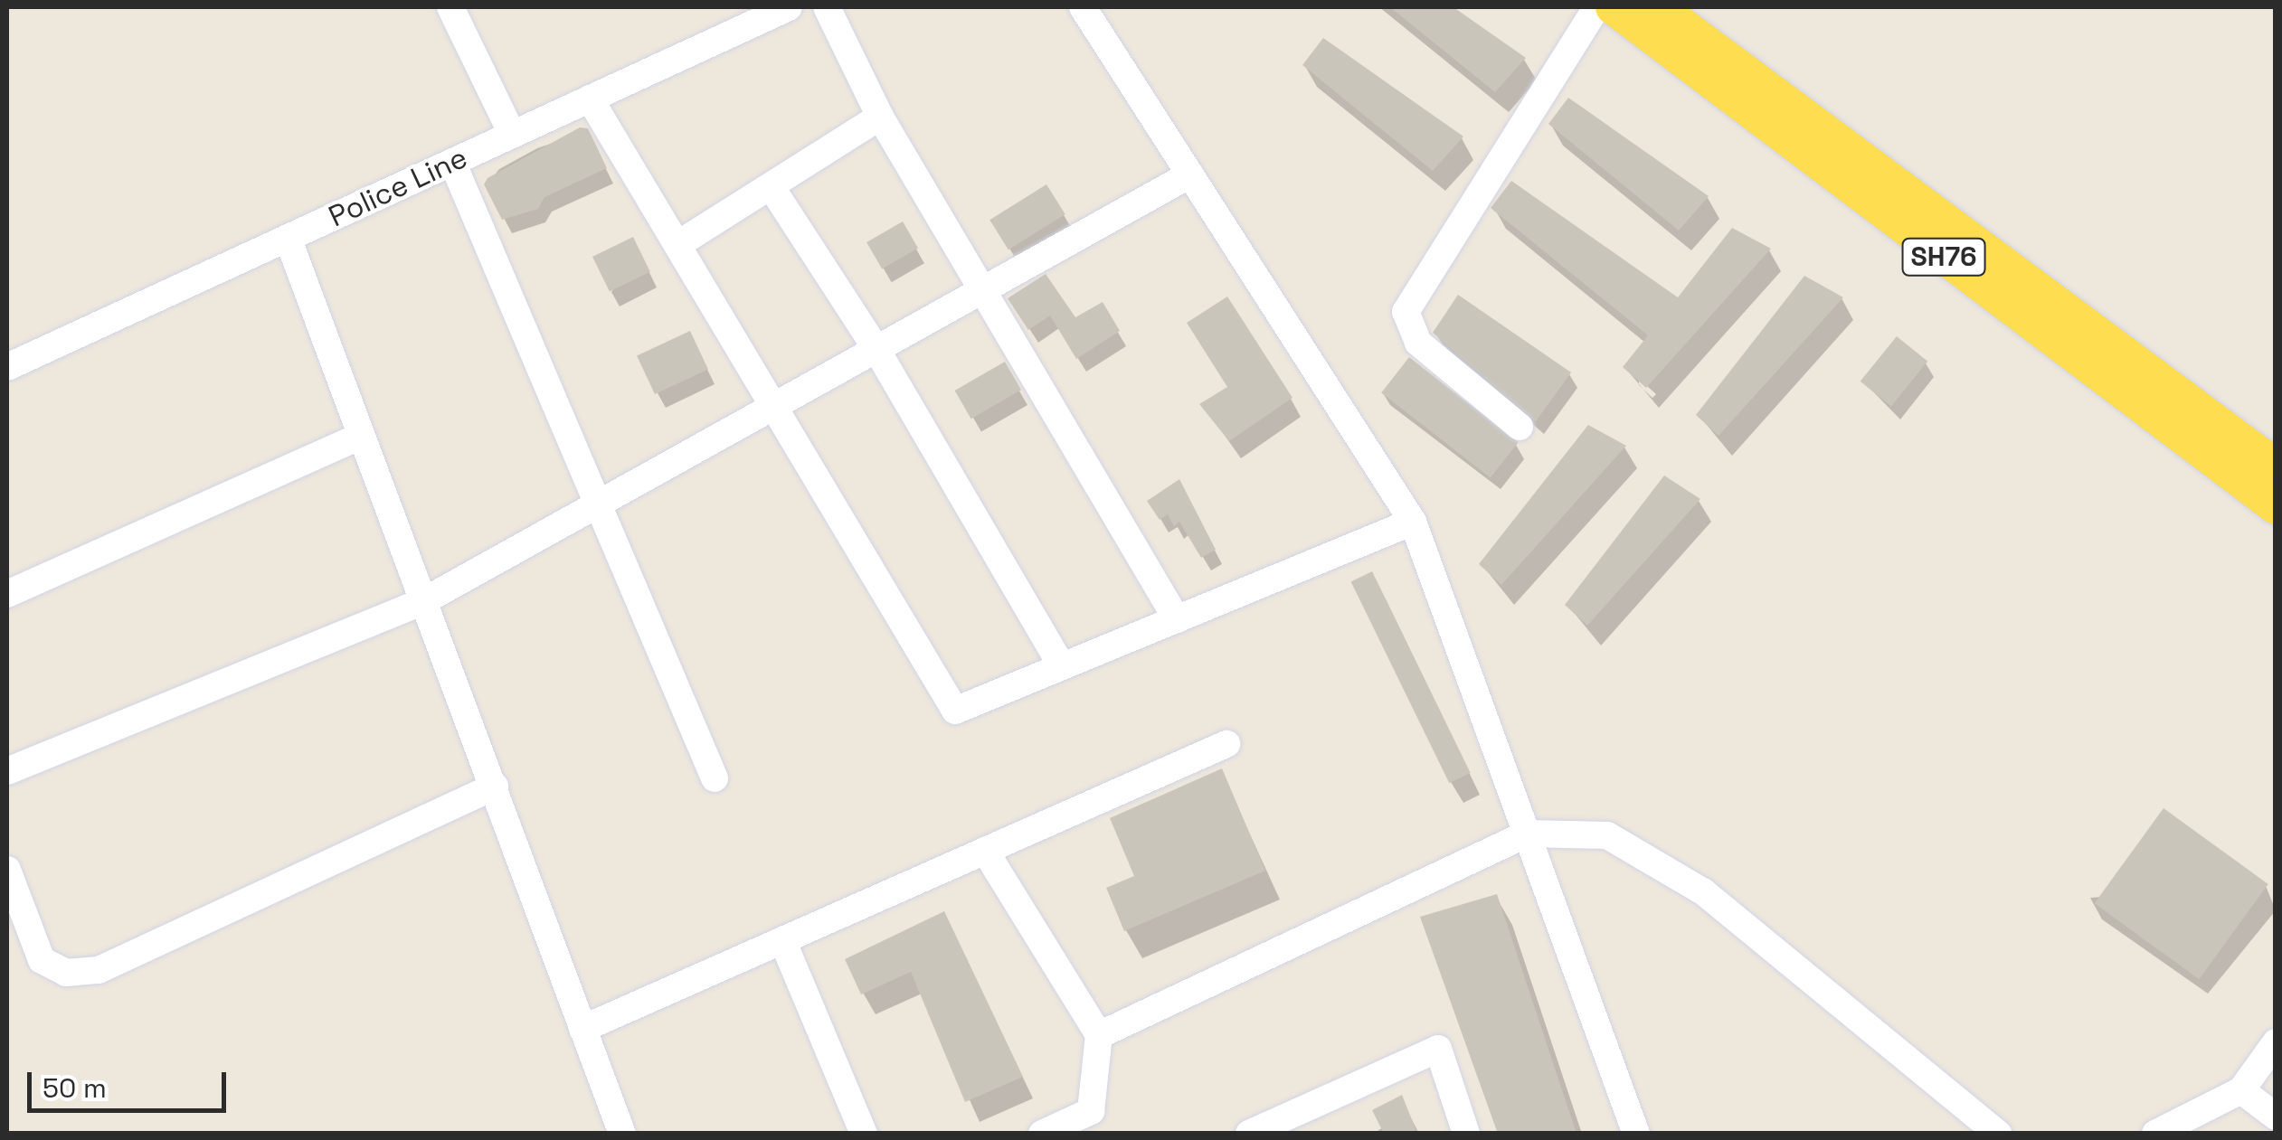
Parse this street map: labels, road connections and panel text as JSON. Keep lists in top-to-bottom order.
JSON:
{
  "streets": {
    "main road": ["SH76"],
    "street": ["Police Line"]
  },
  "scale_bar": "50 m"
}
